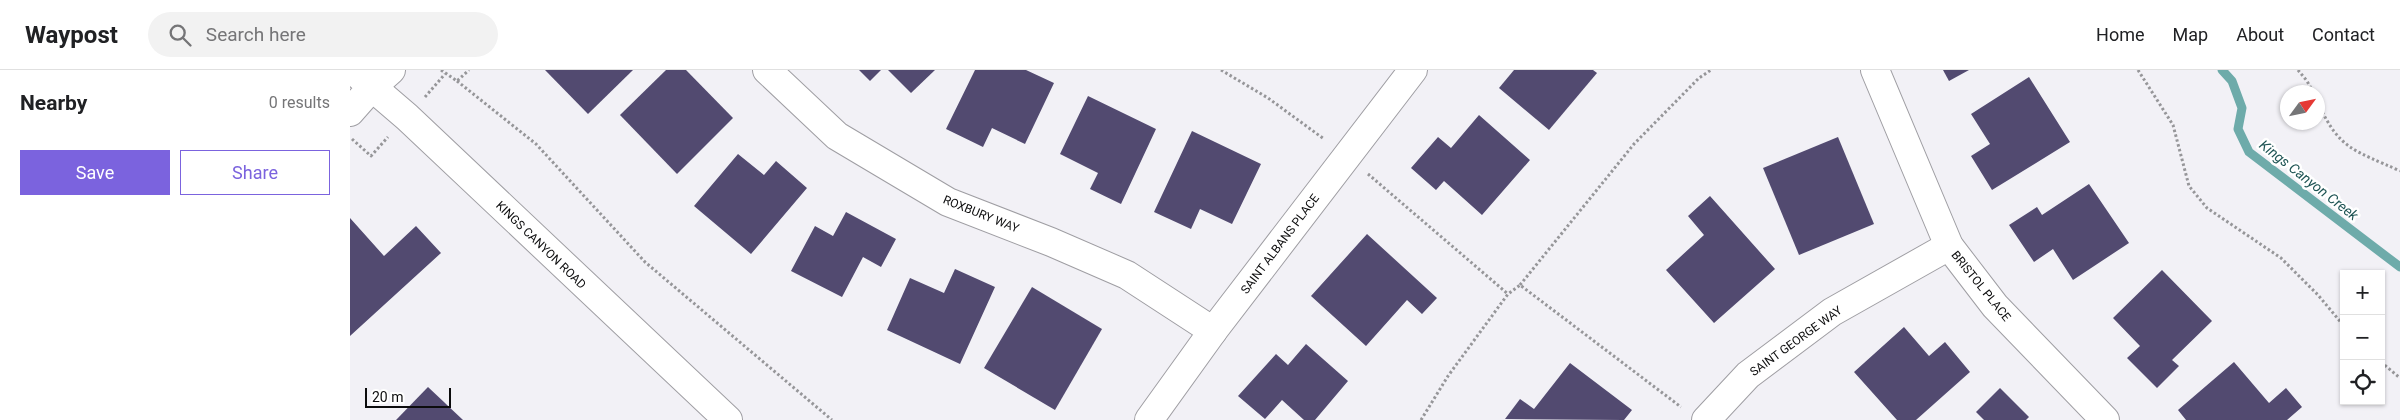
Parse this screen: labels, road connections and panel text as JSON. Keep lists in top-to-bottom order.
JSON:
{
  "streets": {
    "street": [
      "ROXBURY WAY",
      "SAINT ALBANS PLACE",
      "KINGS CANYON ROAD",
      "BRISTOL PLACE",
      "SAINT GEORGE WAY"
    ]
  },
  "crossings": [
    ["ROXBURY WAY", "SAINT ALBANS PLACE"],
    ["BRISTOL PLACE", "SAINT GEORGE WAY"]
  ],
  "water": ["Kings Canyon Creek"],
  "scale_bar": "20 m",
  "north": "top right",
  "page": {
    "header": "Waypost",
    "search": "Search here",
    "nav": [
      "Home",
      "Map",
      "About",
      "Contact"
    ],
    "heading": ["Nearby", "0 results"],
    "buttons": ["Save", "Share"],
    "map_buttons": ["+", "−"],
    "scale": "20 m"
  }
}
